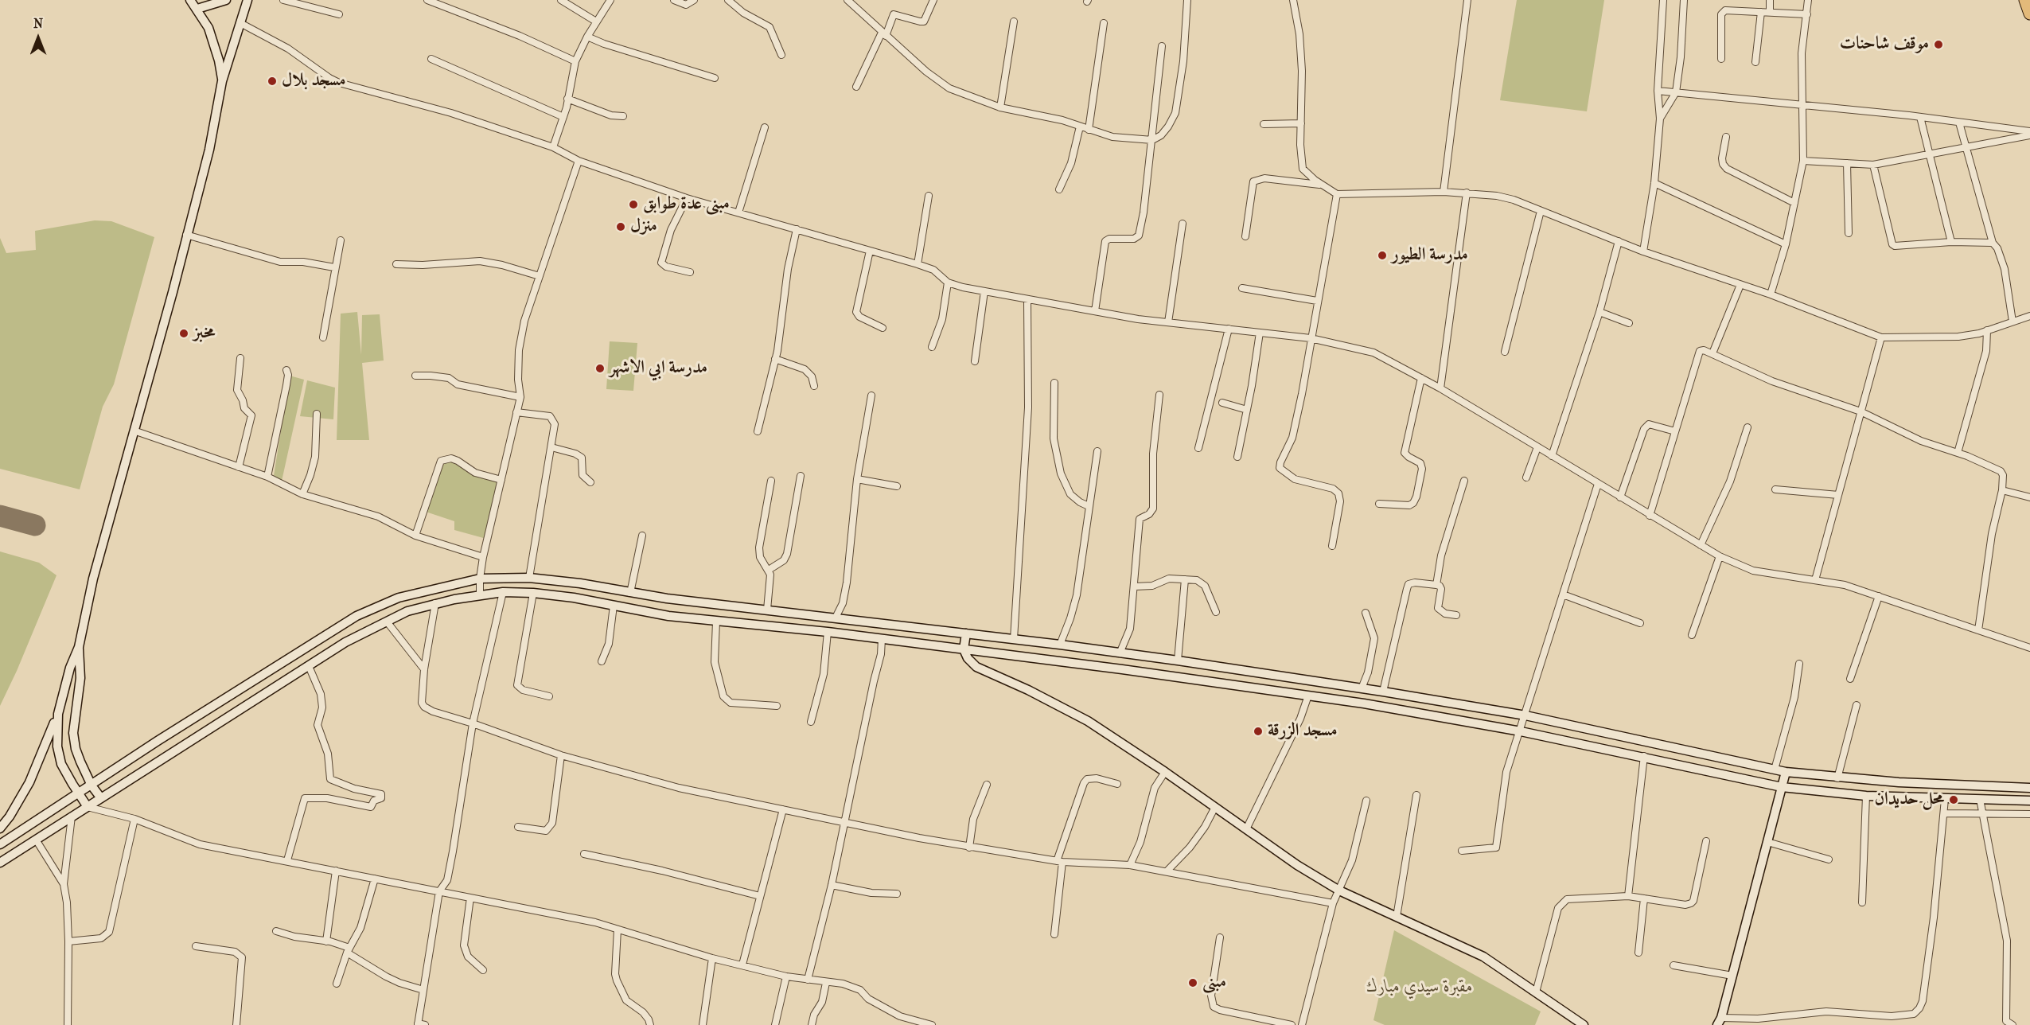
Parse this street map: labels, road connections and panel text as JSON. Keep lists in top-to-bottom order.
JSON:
{
  "parks": ["مقبرة سيدي مبارك"],
  "places": [
    "موقف شاحنات",
    "مسجد بلال",
    "مبنى عدة طوابق",
    "منزل",
    "مدرسة الطيور",
    "مخبز",
    "مدرسة ابي الاشهر",
    "مسجد الزرقة",
    "محل حديدان",
    "مبنى"
  ],
  "north": "top"
}
